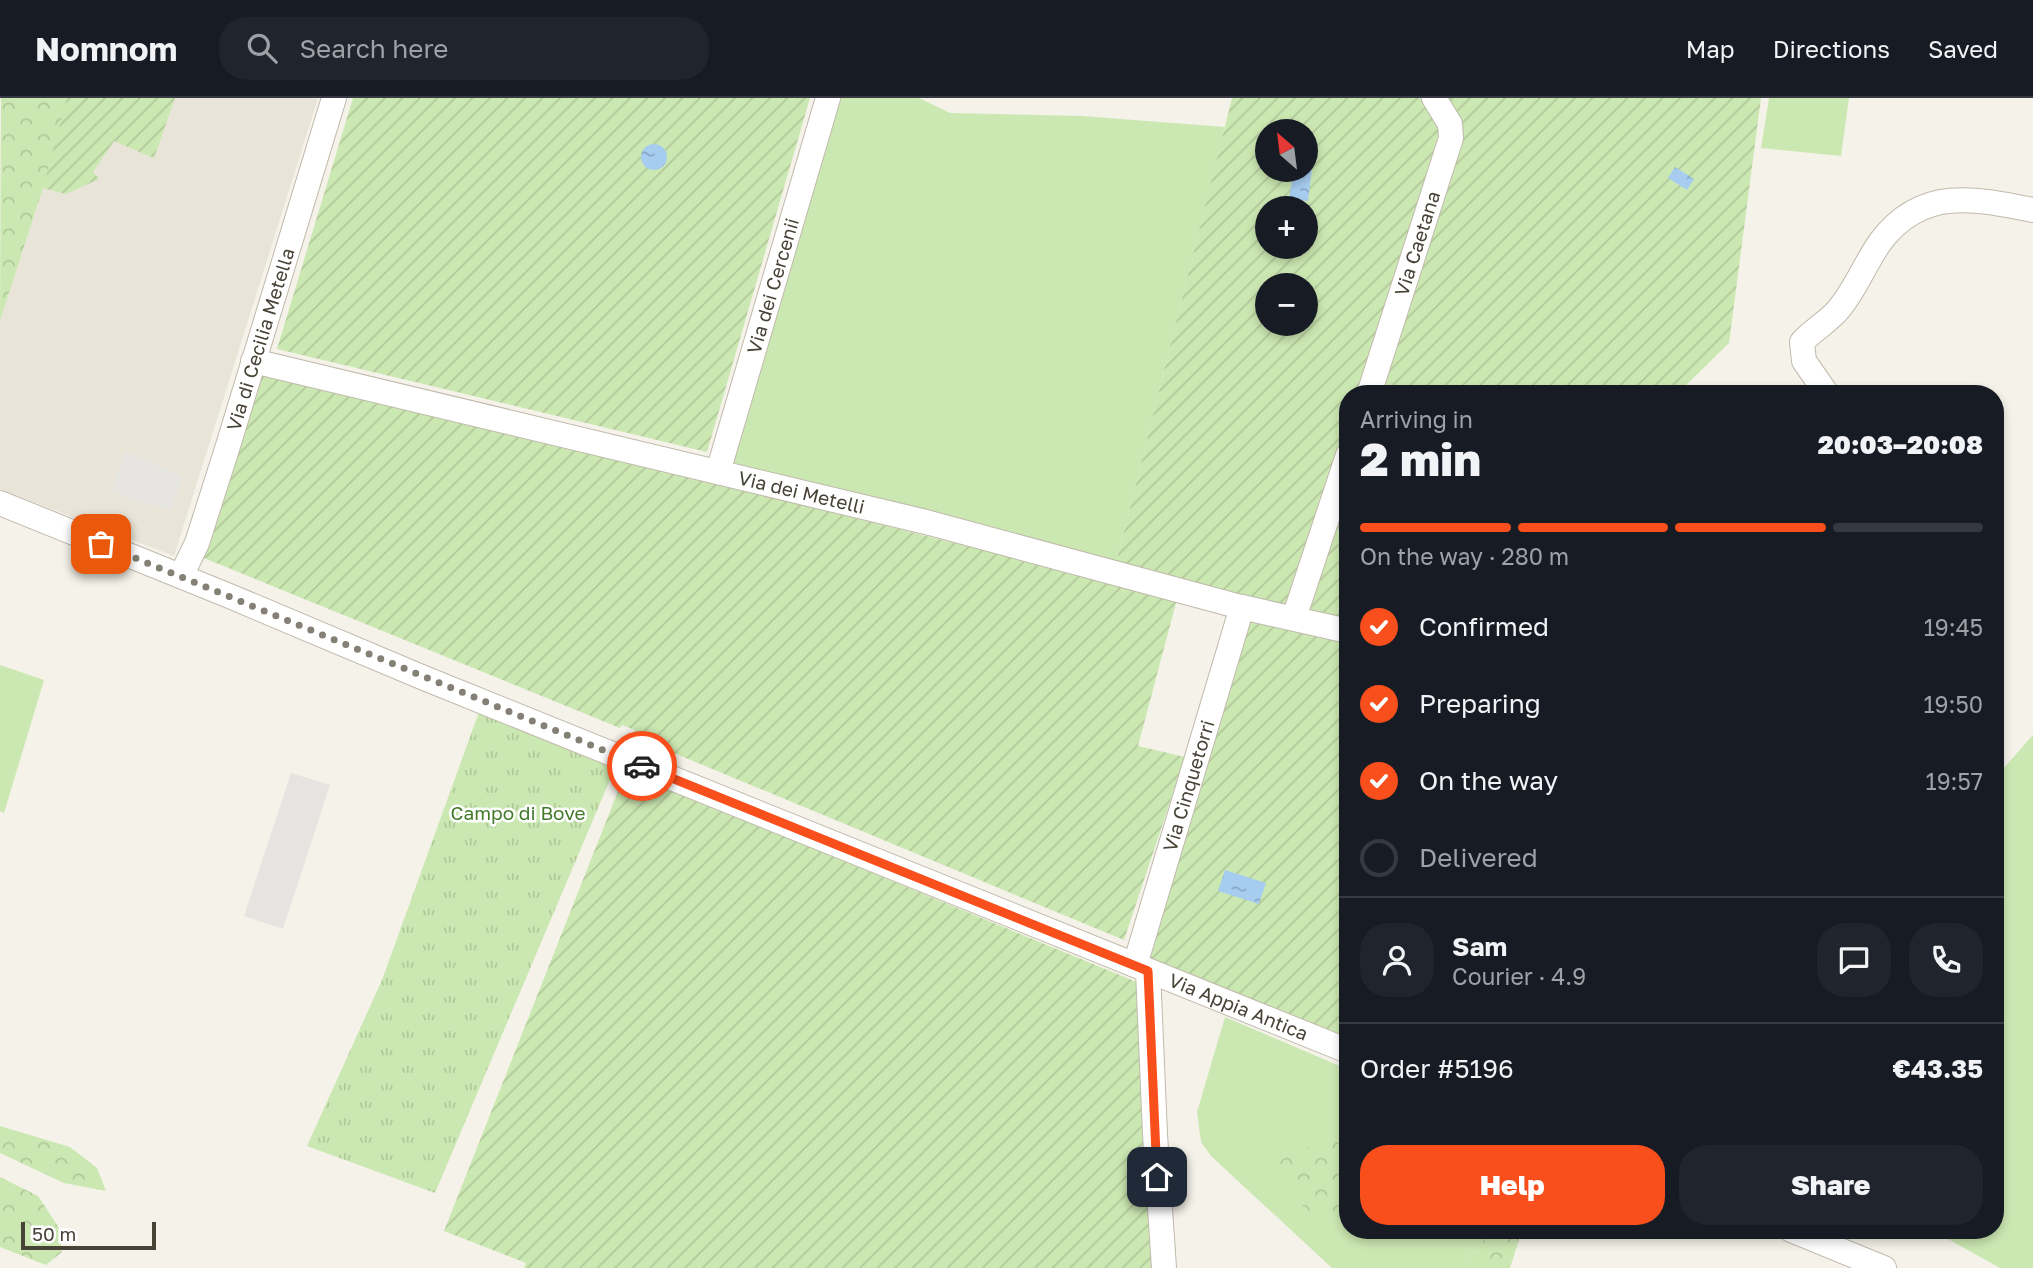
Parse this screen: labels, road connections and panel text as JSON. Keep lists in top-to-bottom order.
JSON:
{
  "streets": {
    "street": [
      "Via Caetana",
      "Via dei Cercenii",
      "Via di Cecilia Metella",
      "Via dei Metelli",
      "Via Cinquetorri",
      "Via Appia Antica"
    ]
  },
  "crossings": [
    ["Via dei Cercenii", "Via dei Metelli"],
    ["Via di Cecilia Metella", "Via dei Metelli"],
    ["Via di Cecilia Metella", "Via Appia Antica"],
    ["Via dei Metelli", "Via Cinquetorri"],
    ["Via Cinquetorri", "Via Appia Antica"]
  ],
  "parks": ["Campo di Bove"],
  "scale_bar": "50 m",
  "north": "top left",
  "page": {
    "header": "Nomnom",
    "search": "Search here",
    "nav": ["Map", "Directions", "Saved"],
    "map_buttons": ["+", "−"],
    "heading": ["2 min", "Arriving in", "20:03–20:08"],
    "panel": [
      "Sam",
      "Courier · 4.9",
      "Order #5196",
      "€43.35"
    ],
    "bar": "On the way · 280 m",
    "list": [
      ["Confirmed", "19:45"],
      ["Preparing", "19:50"],
      ["On the way", "19:57"],
      "Delivered"
    ],
    "buttons": ["Help", "Share"],
    "scale": "50 m"
  }
}
